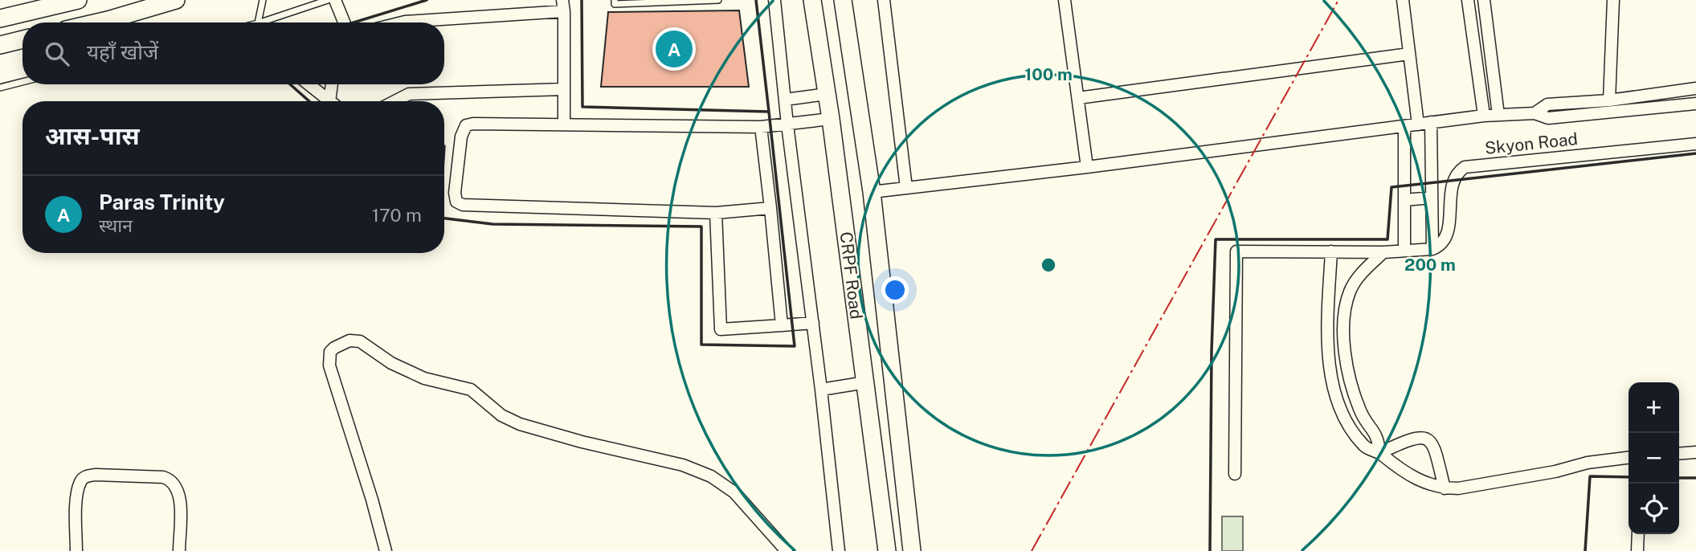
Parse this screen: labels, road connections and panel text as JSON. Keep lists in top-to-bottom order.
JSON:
{
  "streets": {
    "street": ["Skyon Road", "CRPF Road"]
  },
  "page": {
    "search": "यहाँ खोजें",
    "pins": "A",
    "heading": "आस-पास",
    "list": [
      {
        "mark": "A",
        "name": "Paras Trinity",
        "note": "स्थान",
        "value": "170 m"
      }
    ],
    "map_buttons": ["+", "−"]
  },
  "rings": ["100 m", "200 m"]
}
